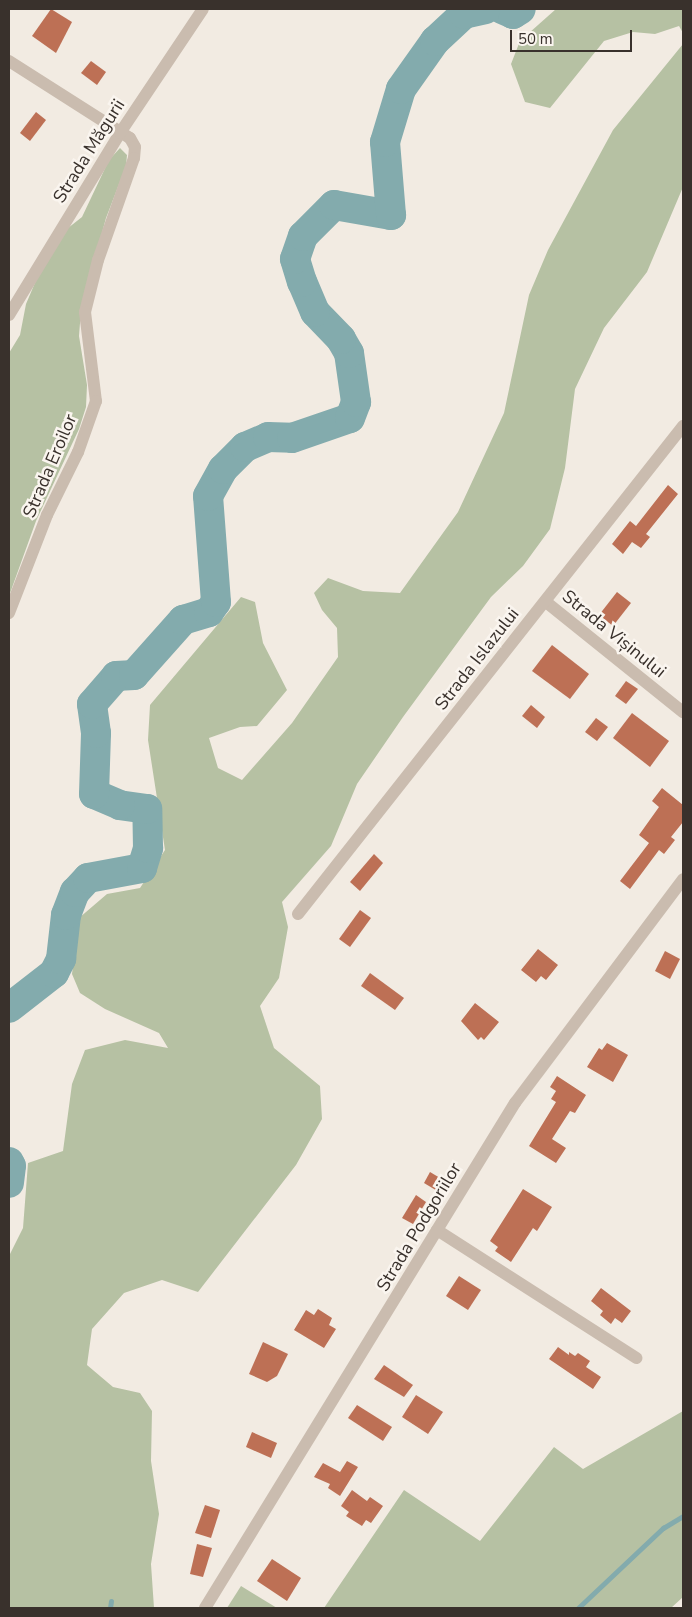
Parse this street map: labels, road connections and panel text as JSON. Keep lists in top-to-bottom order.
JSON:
{
  "streets": {
    "street": [
      "Strada Măgurii",
      "Strada Eroilor",
      "Strada Vișinului",
      "Strada Islazului",
      "Strada Podgoriilor"
    ]
  },
  "crossings": [
    ["Strada Măgurii", "Strada Eroilor"],
    ["Strada Vișinului", "Strada Islazului"]
  ],
  "scale_bar": "50 m"
}
